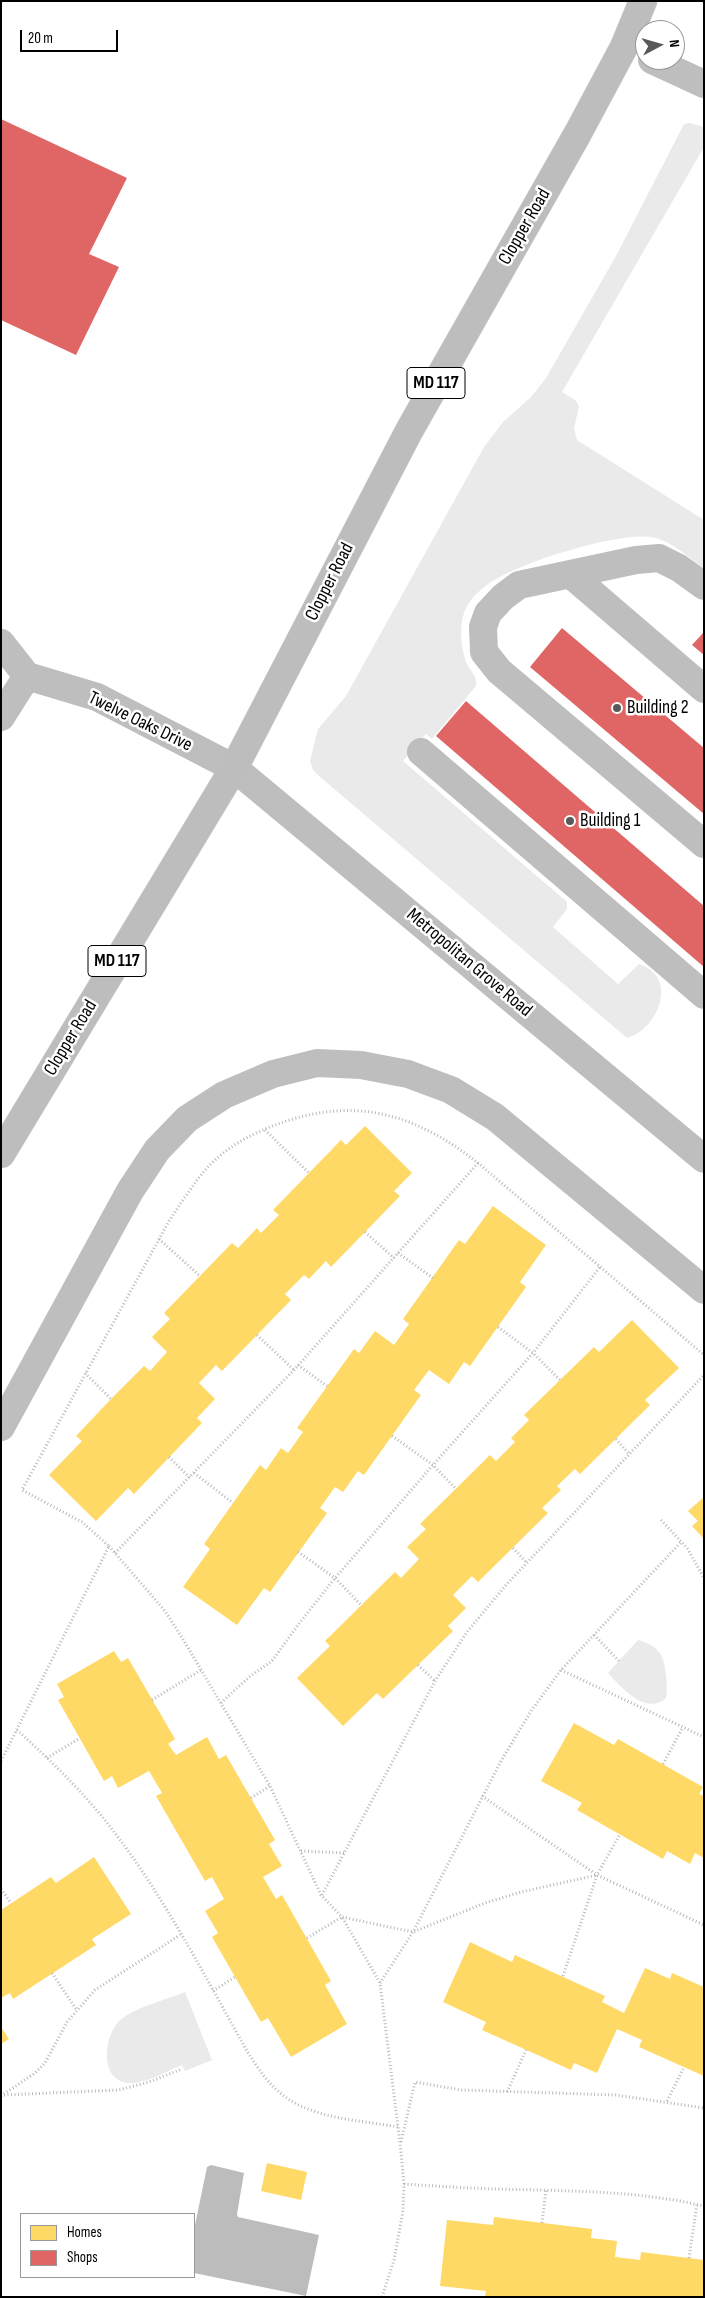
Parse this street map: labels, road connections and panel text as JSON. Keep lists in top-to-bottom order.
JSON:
{
  "streets": {
    "main road": ["Clopper Road", "MD 117"],
    "street": ["Twelve Oaks Drive", "Metropolitan Grove Road"]
  },
  "crossings": [
    ["Clopper Road", "Twelve Oaks Drive"],
    ["Clopper Road", "Metropolitan Grove Road"],
    ["Twelve Oaks Drive", "Metropolitan Grove Road"]
  ],
  "places": ["Building 2", "Building 1"],
  "legend": ["Homes", "Shops"],
  "scale_bar": "20 m",
  "north": "right"
}
